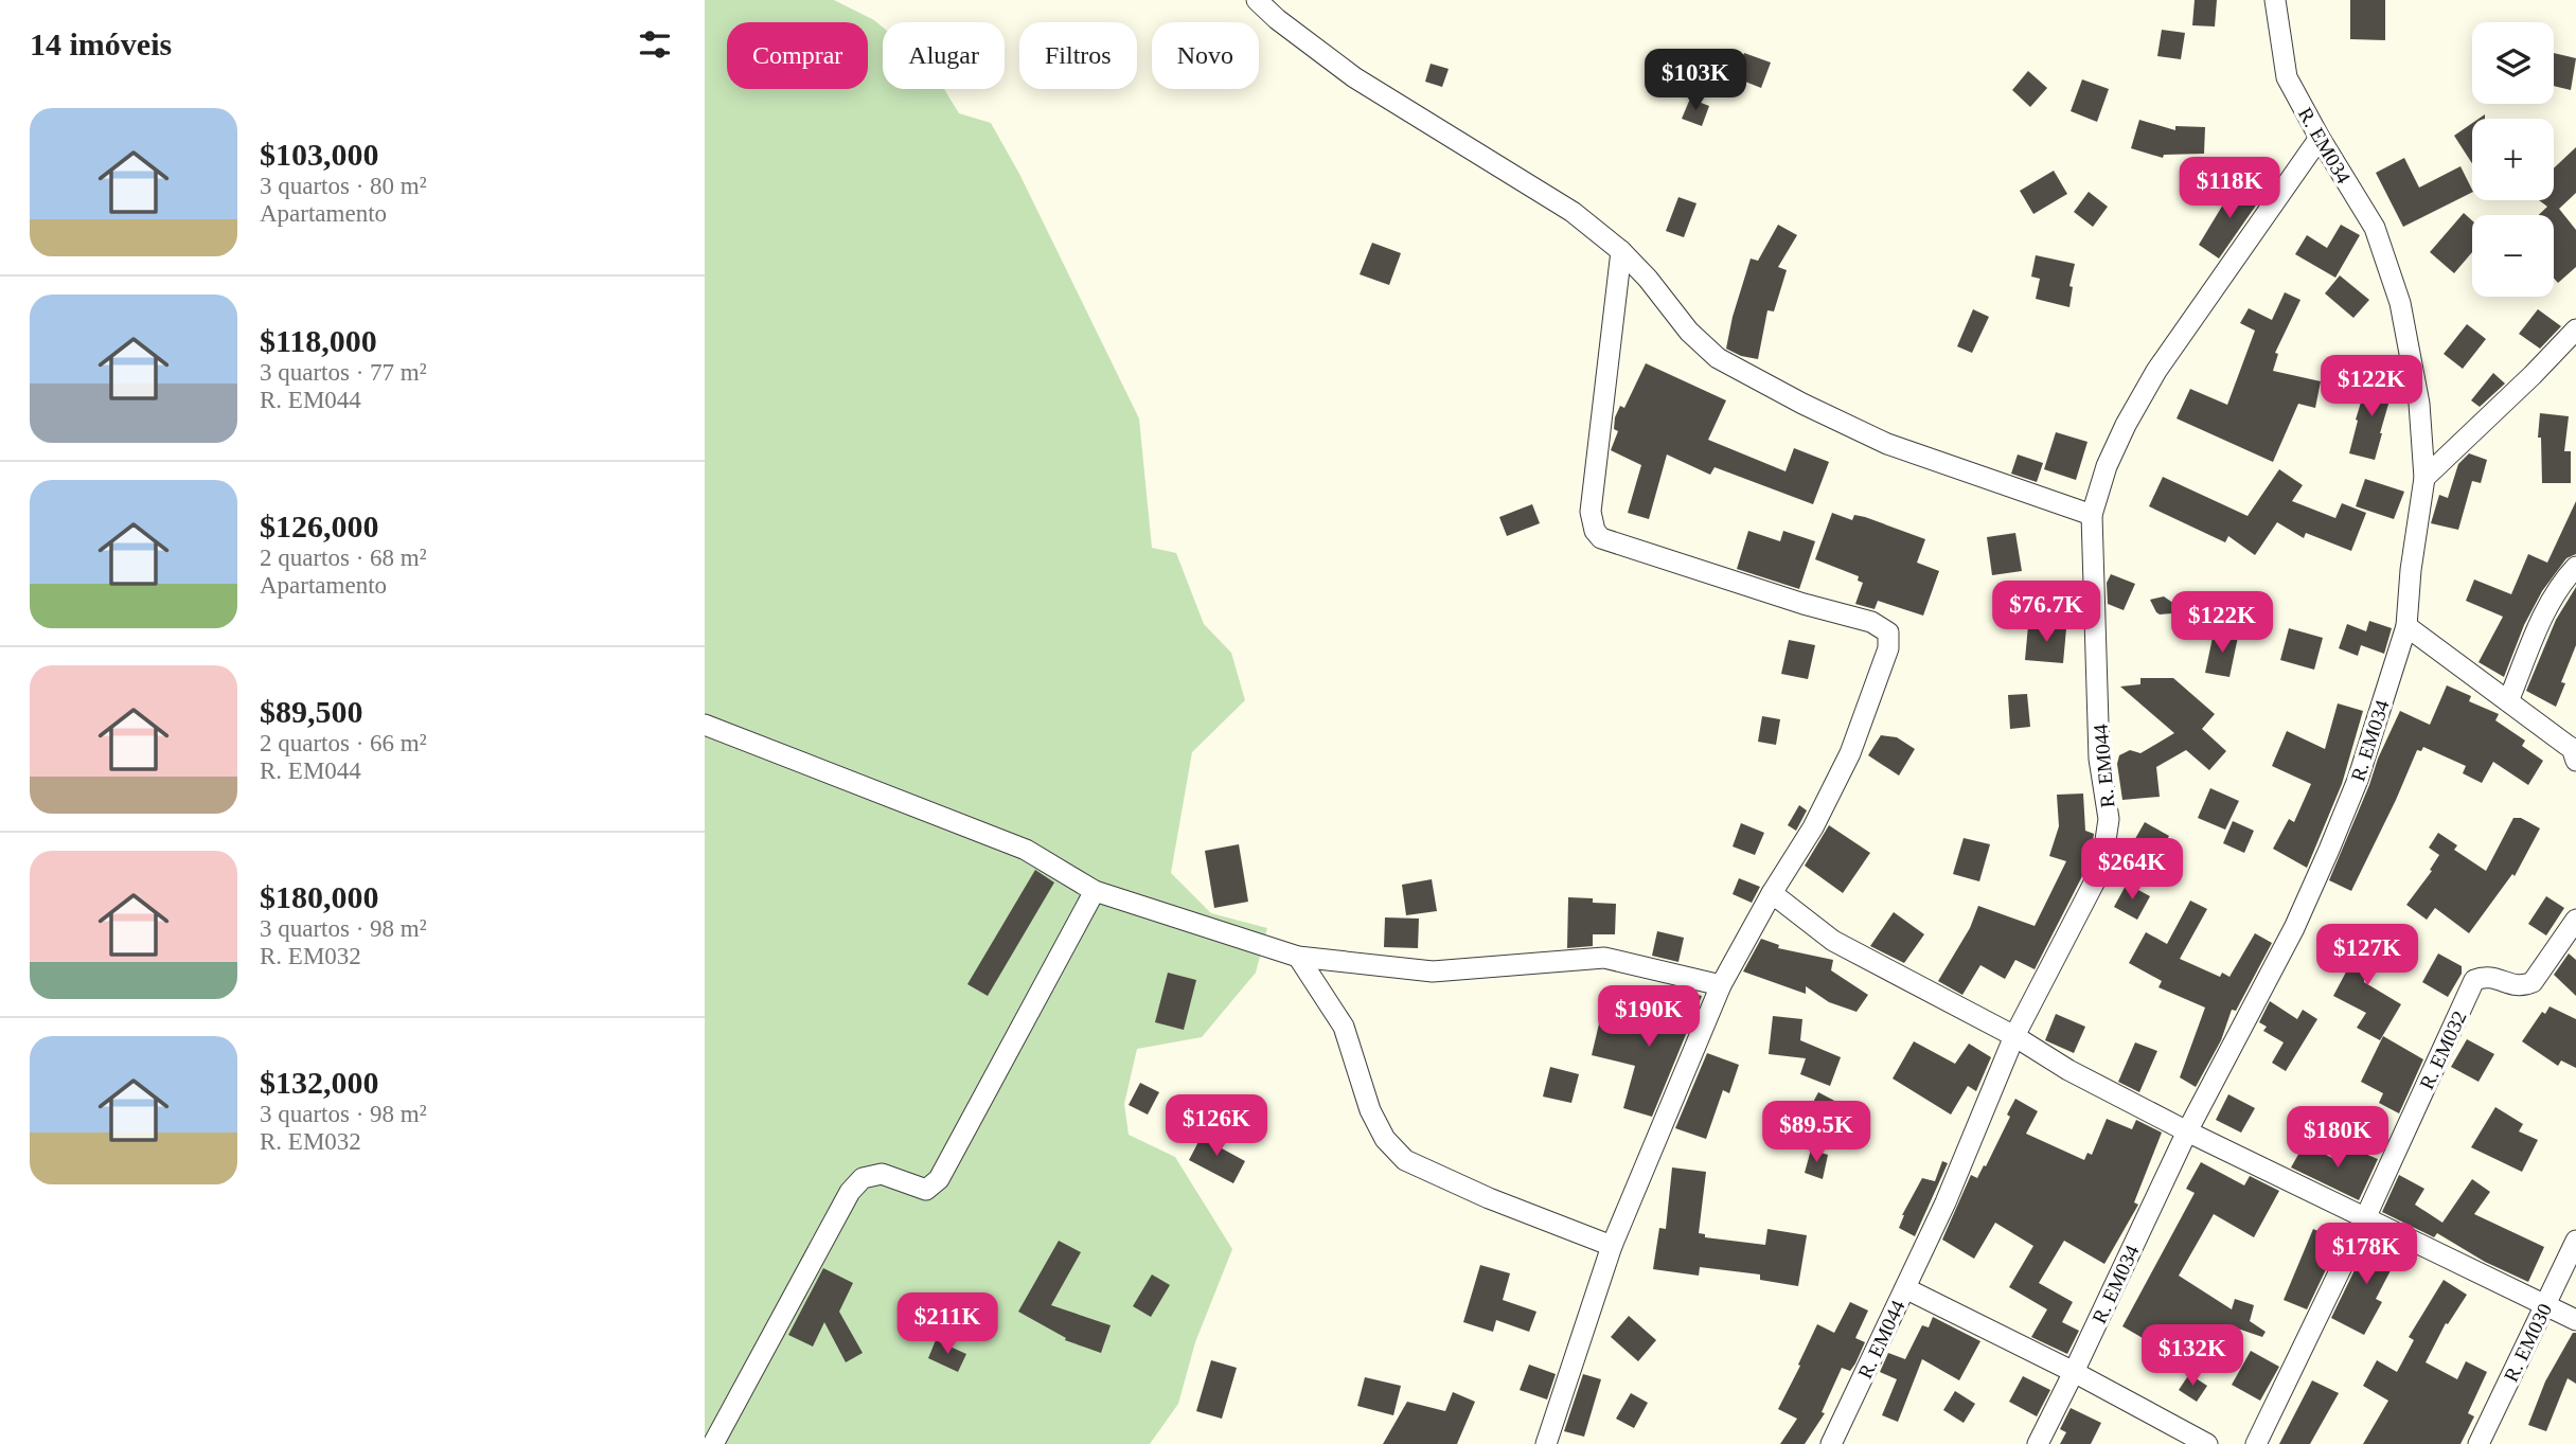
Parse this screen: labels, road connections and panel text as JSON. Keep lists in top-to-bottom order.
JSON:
{
  "streets": {
    "street": [
      "R. EM034",
      "R. EM044",
      "R. EM032",
      "R. EM030"
    ]
  },
  "crossings": [
    ["R. EM034", "R. EM044"]
  ],
  "page": {
    "heading": "14 imóveis",
    "map_buttons": ["+", "−"],
    "chip": [
      "Comprar",
      "Alugar",
      "Filtros",
      "Novo"
    ],
    "price": [
      "$103K",
      "$118K",
      "$122K",
      "$76.7K",
      "$122K",
      "$264K",
      "$127K",
      "$190K",
      "$126K",
      "$89.5K",
      "$180K",
      "$178K",
      "$211K",
      "$132K"
    ],
    "list": [
      {
        "name": "$103,000",
        "note": "3 quartos · 80 m² · Apartamento"
      },
      {
        "name": "$118,000",
        "note": "3 quartos · 77 m² · R. EM044"
      },
      {
        "name": "$126,000",
        "note": "2 quartos · 68 m² · Apartamento"
      },
      {
        "name": "$89,500",
        "note": "2 quartos · 66 m² · R. EM044"
      },
      {
        "name": "$180,000",
        "note": "3 quartos · 98 m² · R. EM032"
      },
      {
        "name": "$132,000",
        "note": "3 quartos · 98 m² · R. EM032"
      }
    ]
  }
}
